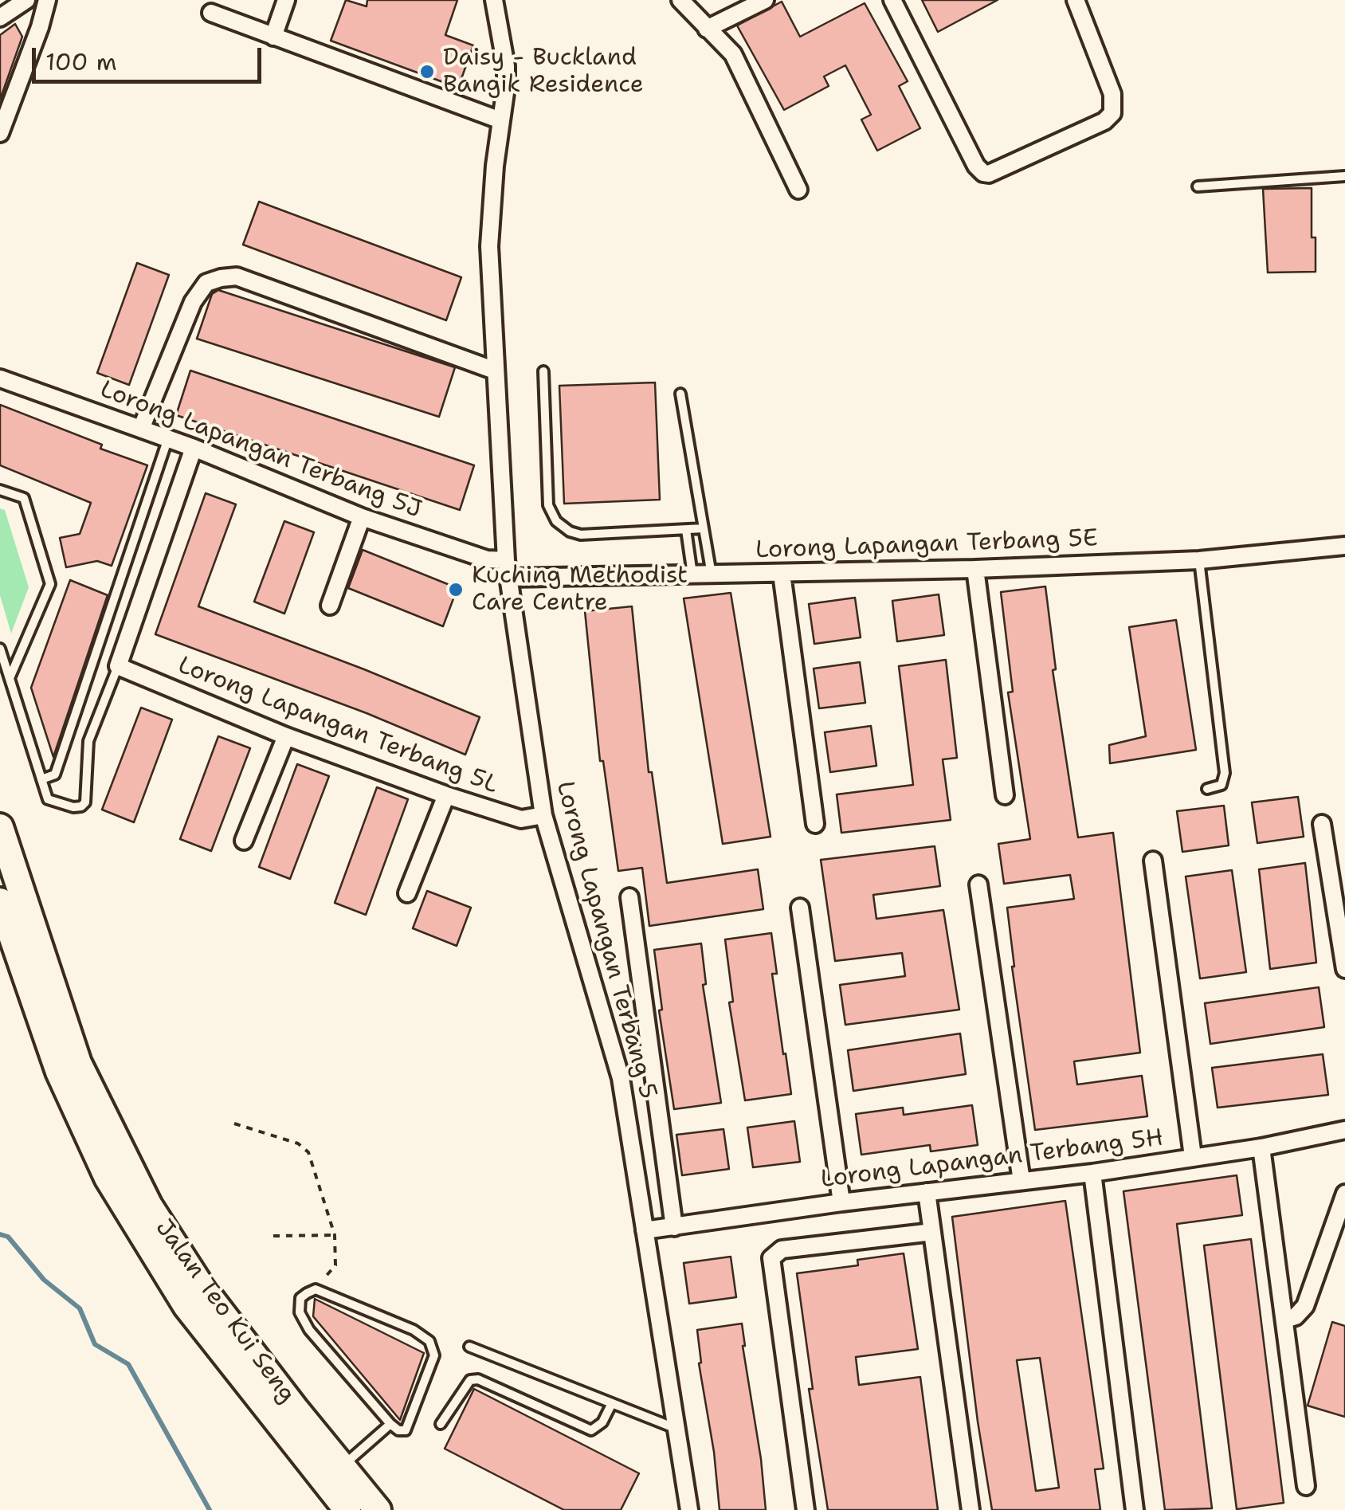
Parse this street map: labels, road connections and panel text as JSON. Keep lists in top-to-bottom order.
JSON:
{
  "streets": {
    "highway": ["Jalan Teo Kui Seng"],
    "street": [
      "Lorong Lapangan Terbang 5J",
      "Lorong Lapangan Terbang 5E",
      "Lorong Lapangan Terbang 5L",
      "Lorong Lapangan Terbang 5",
      "Lorong Lapangan Terbang 5H"
    ]
  },
  "crossings": [
    ["Lorong Lapangan Terbang 5J", "Lorong Lapangan Terbang 5"],
    ["Lorong Lapangan Terbang 5E", "Lorong Lapangan Terbang 5"],
    ["Lorong Lapangan Terbang 5L", "Lorong Lapangan Terbang 5"],
    ["Lorong Lapangan Terbang 5", "Lorong Lapangan Terbang 5H"]
  ],
  "places": ["Daisy - Buckland Bangik Residence", "Kuching Methodist Care Centre"],
  "scale_bar": "100 m"
}
